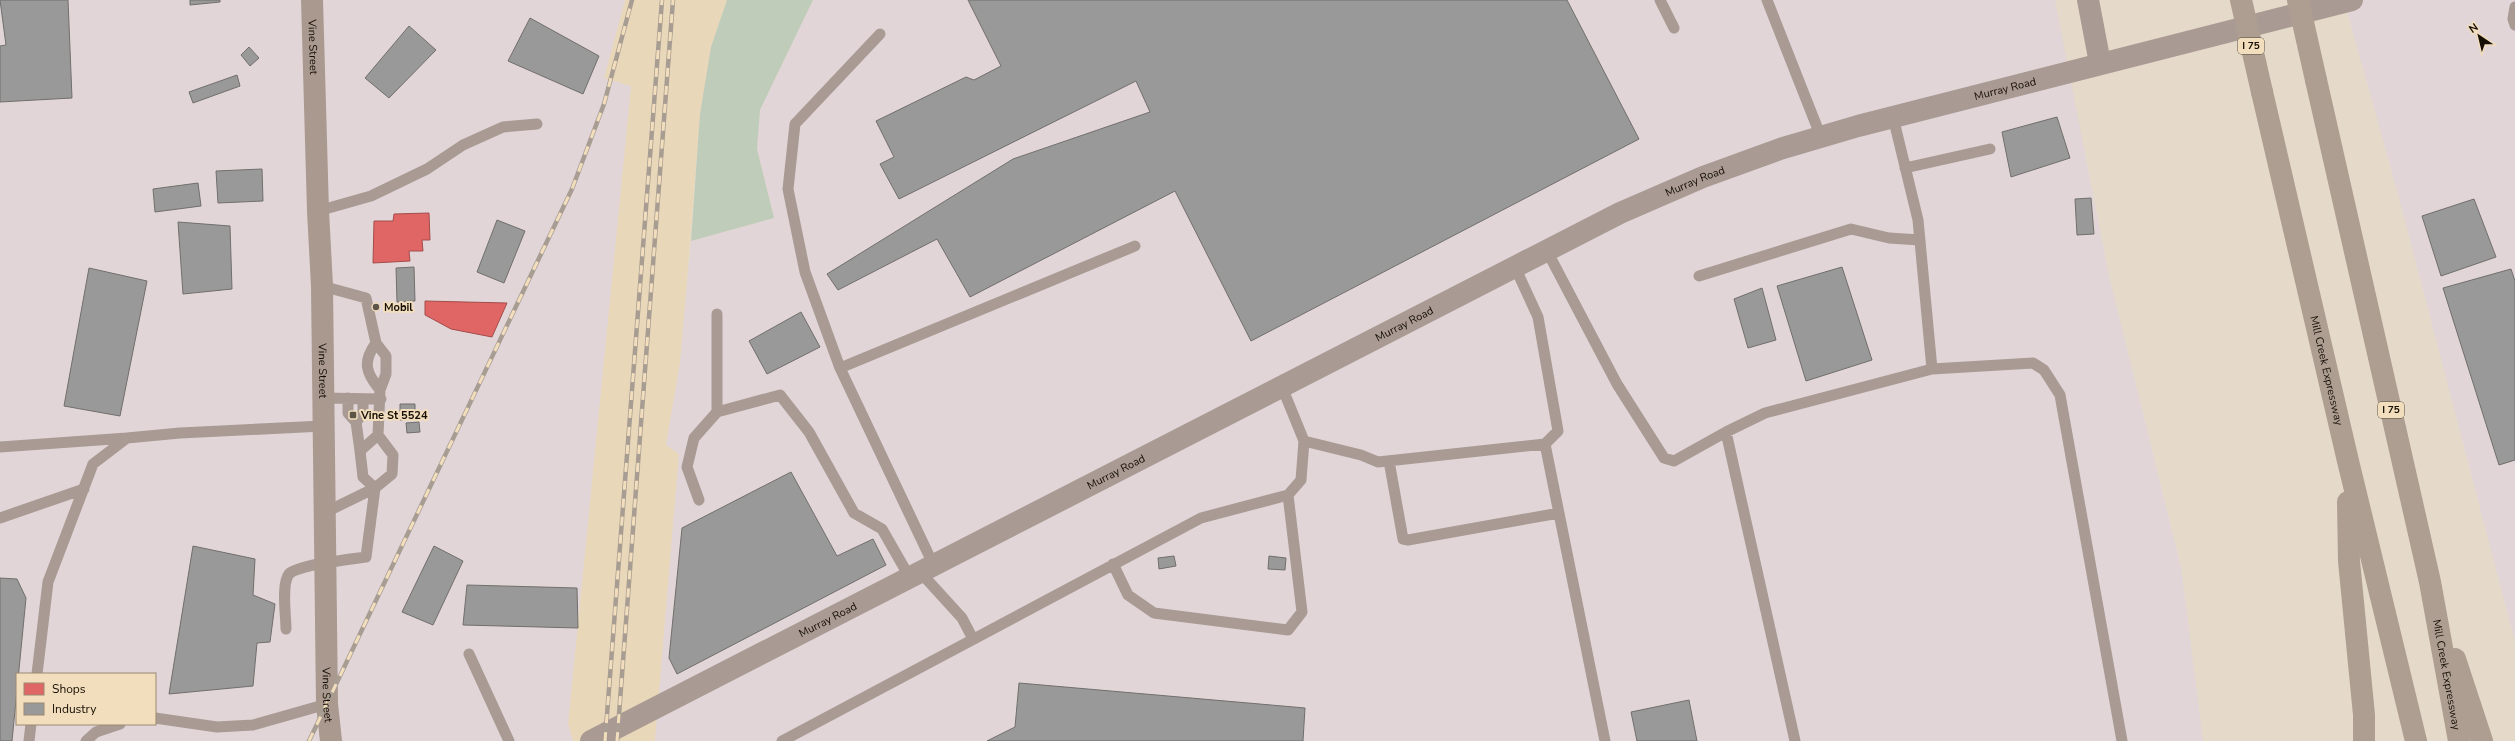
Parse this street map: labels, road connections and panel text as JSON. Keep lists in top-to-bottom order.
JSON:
{
  "streets": {
    "highway": ["I 75", "Mill Creek Expressway"],
    "main road": ["Vine Street"],
    "street": ["Murray Road"]
  },
  "places": {
    "other": ["Mobil"],
    "transit": ["Vine St 5524"]
  },
  "legend": ["Shops", "Industry"],
  "north": "top left"
}
